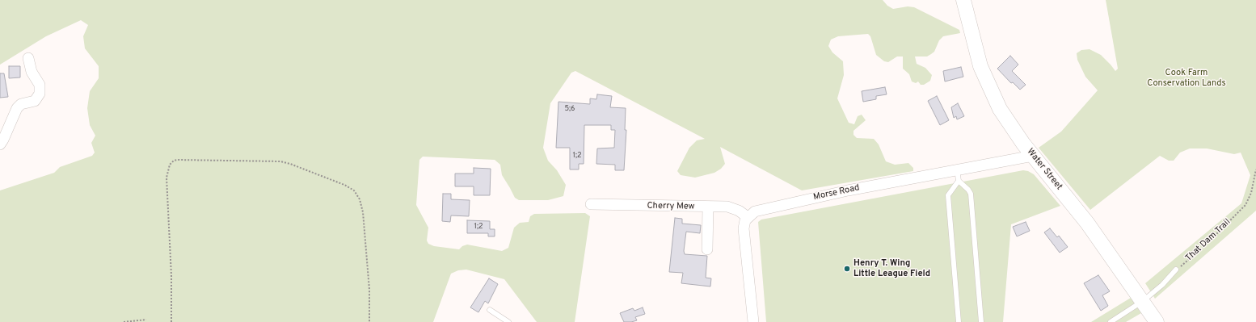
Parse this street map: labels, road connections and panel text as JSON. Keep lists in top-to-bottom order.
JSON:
{
  "streets": {
    "main road": ["Water Street"],
    "street": ["Morse Road", "Cherry Mew"],
    "path": ["That Dam Trail"]
  },
  "crossings": [
    ["Water Street", "Morse Road"],
    ["Morse Road", "Cherry Mew"]
  ],
  "parks": ["Cook Farm Conservation Lands"],
  "places": ["Henry T. Wing Little League Field"],
  "house_numbers": ["5;6", "1;2", "1;2"]
}
